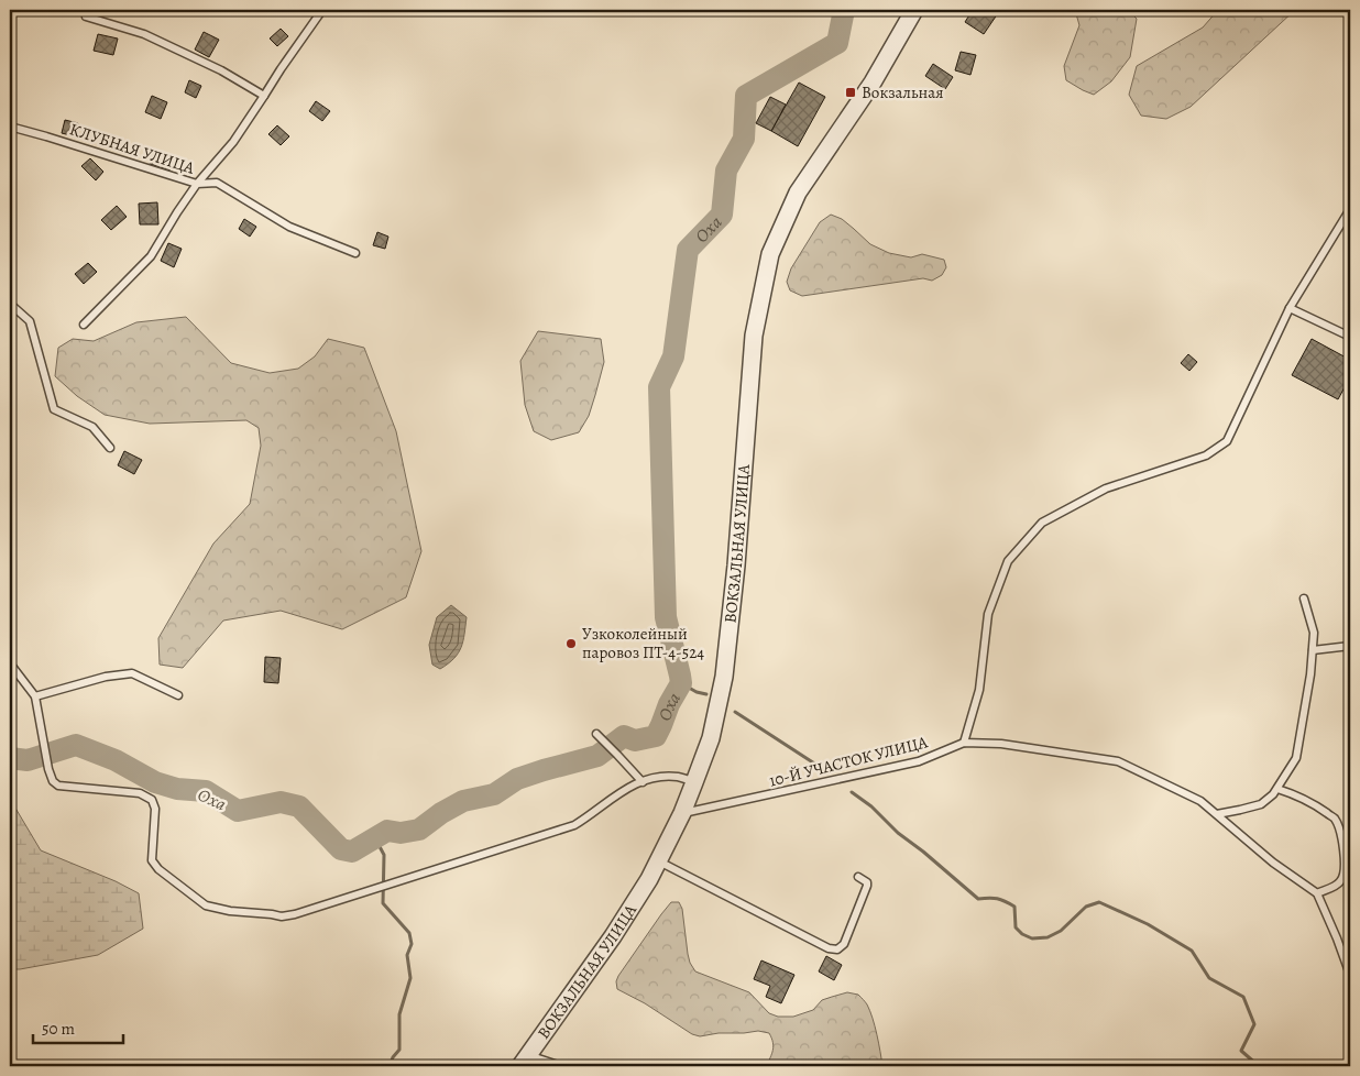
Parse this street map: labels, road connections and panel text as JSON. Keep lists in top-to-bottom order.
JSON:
{
  "streets": {
    "street": ["ВОКЗАЛЬНАЯ УЛИЦА"],
    "lane": ["КЛУБНАЯ УЛИЦА", "10-Й УЧАСТОК УЛИЦА"]
  },
  "crossings": [
    ["ВОКЗАЛЬНАЯ УЛИЦА", "10-Й УЧАСТОК УЛИЦА"]
  ],
  "water": ["Оха"],
  "places": {
    "transit": ["Вокзальная"],
    "other": ["Узкоколейный паровоз ПТ-4-524"]
  },
  "scale_bar": "50 m"
}
